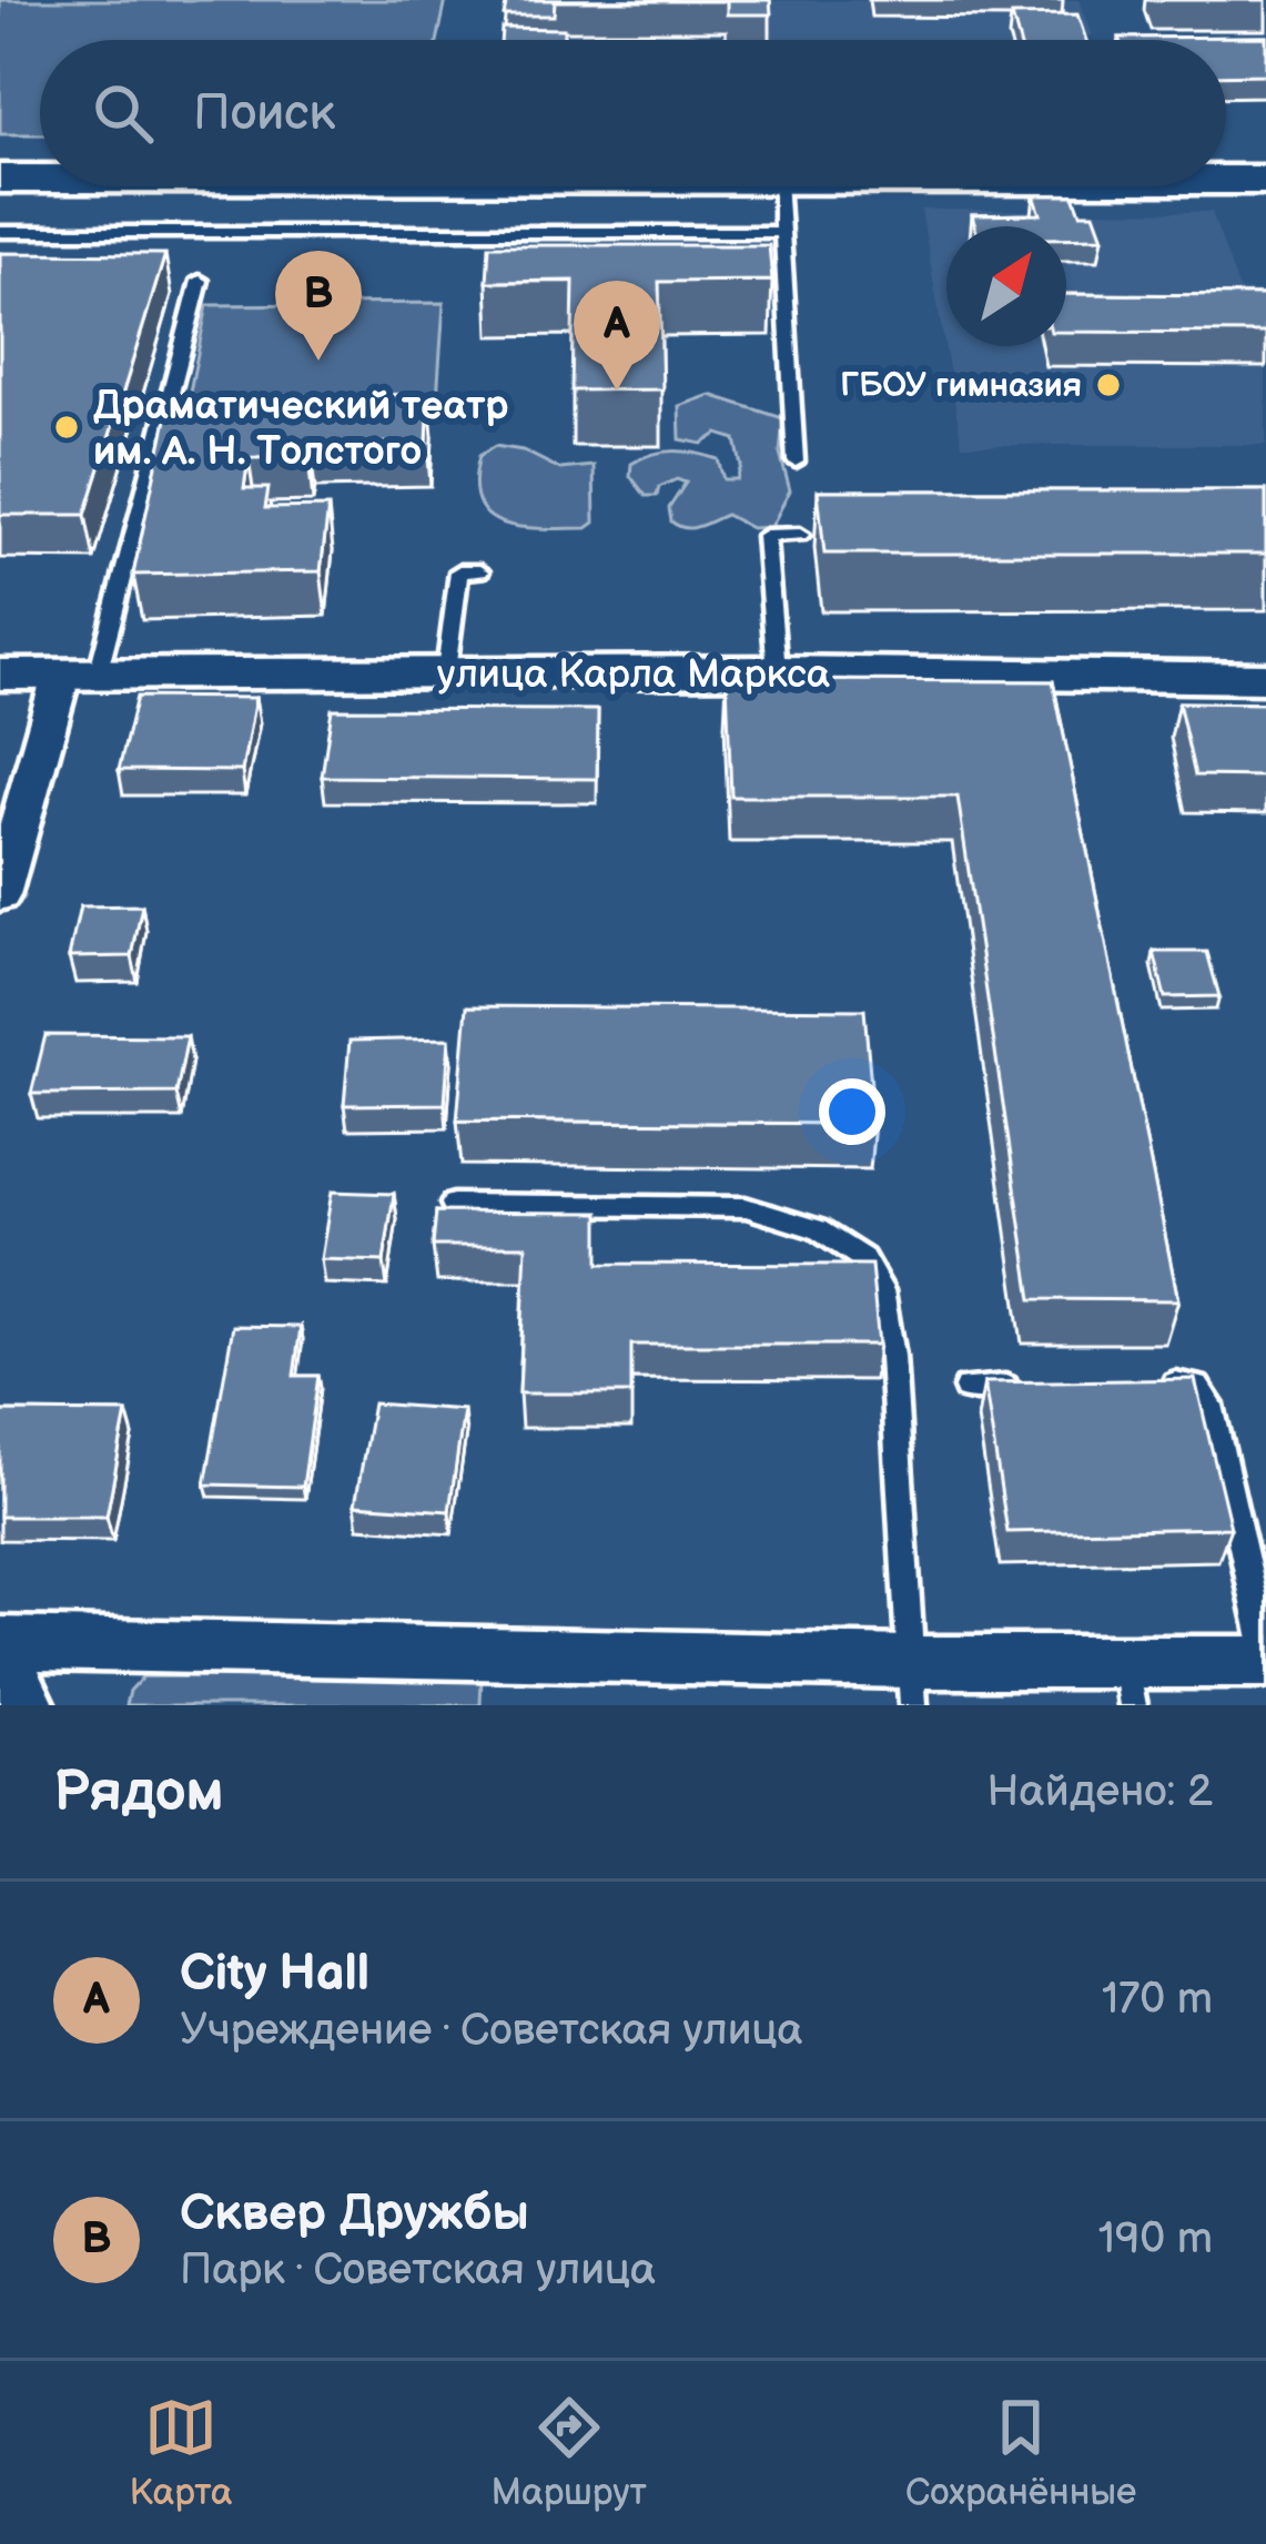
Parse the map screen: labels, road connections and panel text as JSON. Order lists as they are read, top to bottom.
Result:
{
  "streets": {
    "street": ["улица Карла Маркса"]
  },
  "places": ["ГБОУ гимназия", "Драматический театр им. А. Н. Толстого"],
  "north": "top right",
  "page": {
    "search": "Поиск",
    "pins": ["B", "A"],
    "heading": ["Рядом", "Найдено: 2"],
    "list": [
      {
        "mark": "A",
        "name": "City Hall",
        "note": "Учреждение · Советская улица",
        "value": "170 m"
      },
      {
        "mark": "B",
        "name": "Сквер Дружбы",
        "note": "Парк · Советская улица",
        "value": "190 m"
      }
    ],
    "nav": ["Карта", "Маршрут", "Сохранённые"]
  }
}
